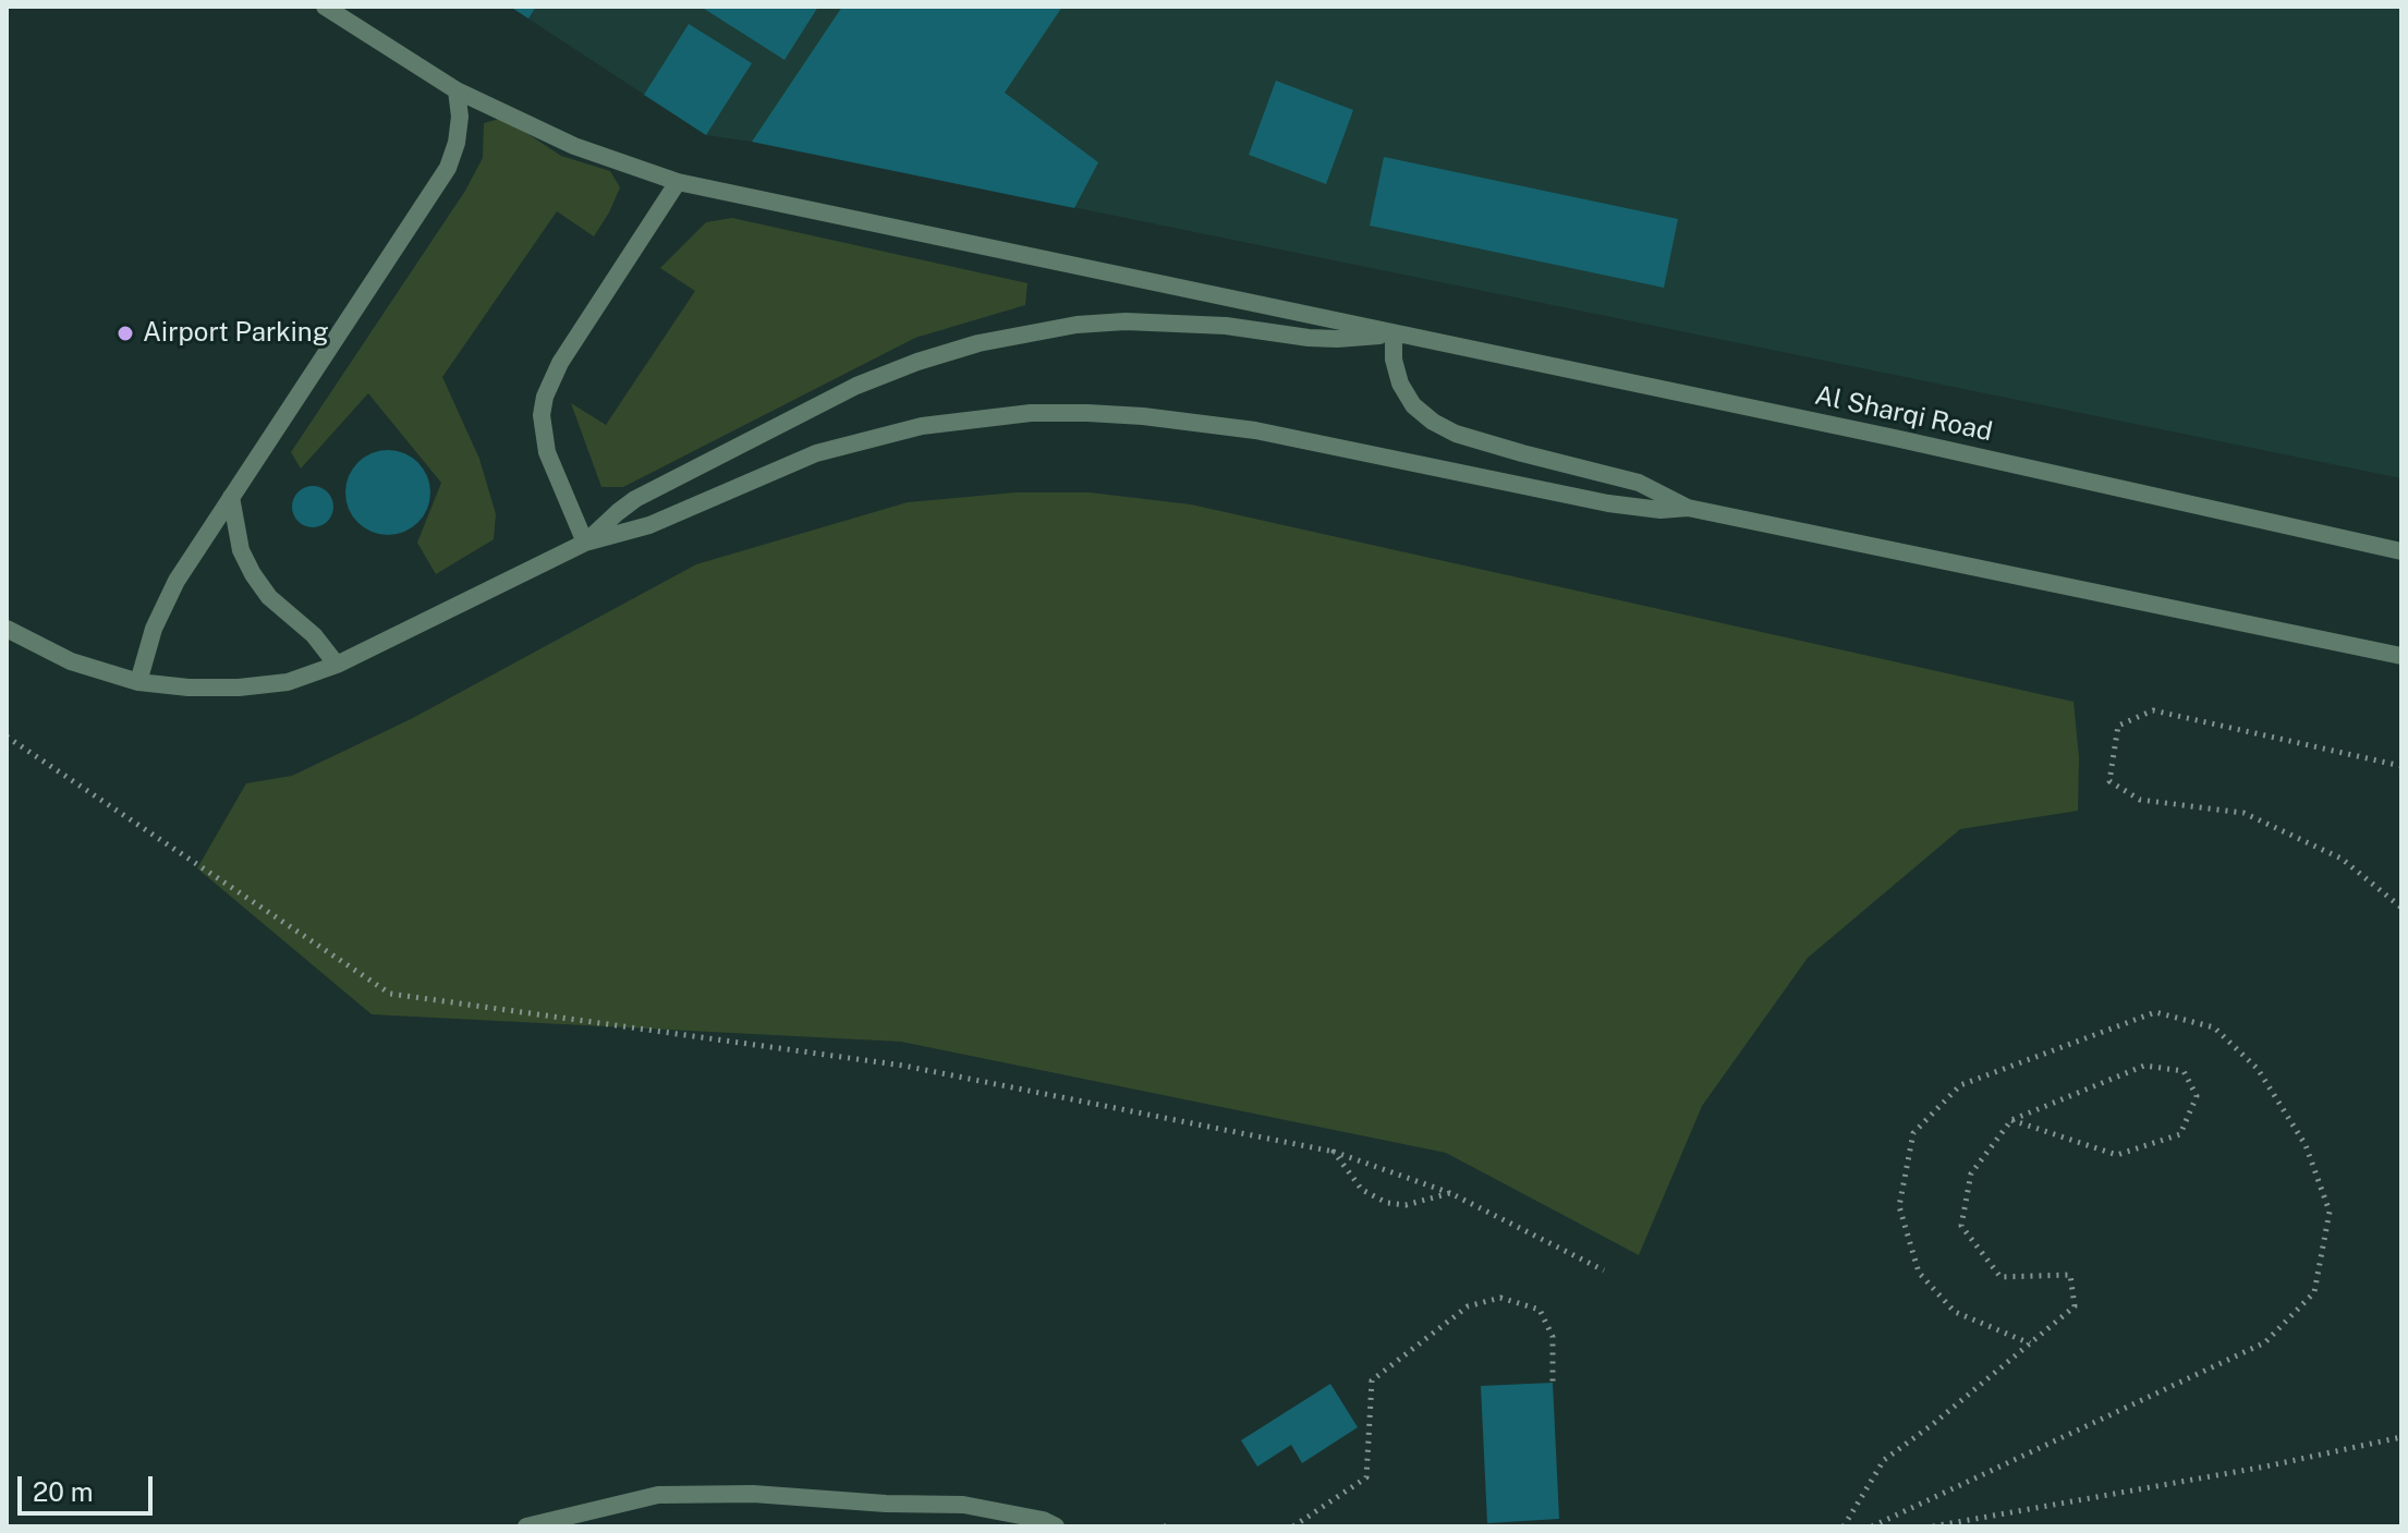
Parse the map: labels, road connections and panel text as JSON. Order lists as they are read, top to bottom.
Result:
{
  "streets": {
    "street": ["Al Sharqi Road"]
  },
  "places": ["Airport Parking"],
  "scale_bar": "20 m"
}
